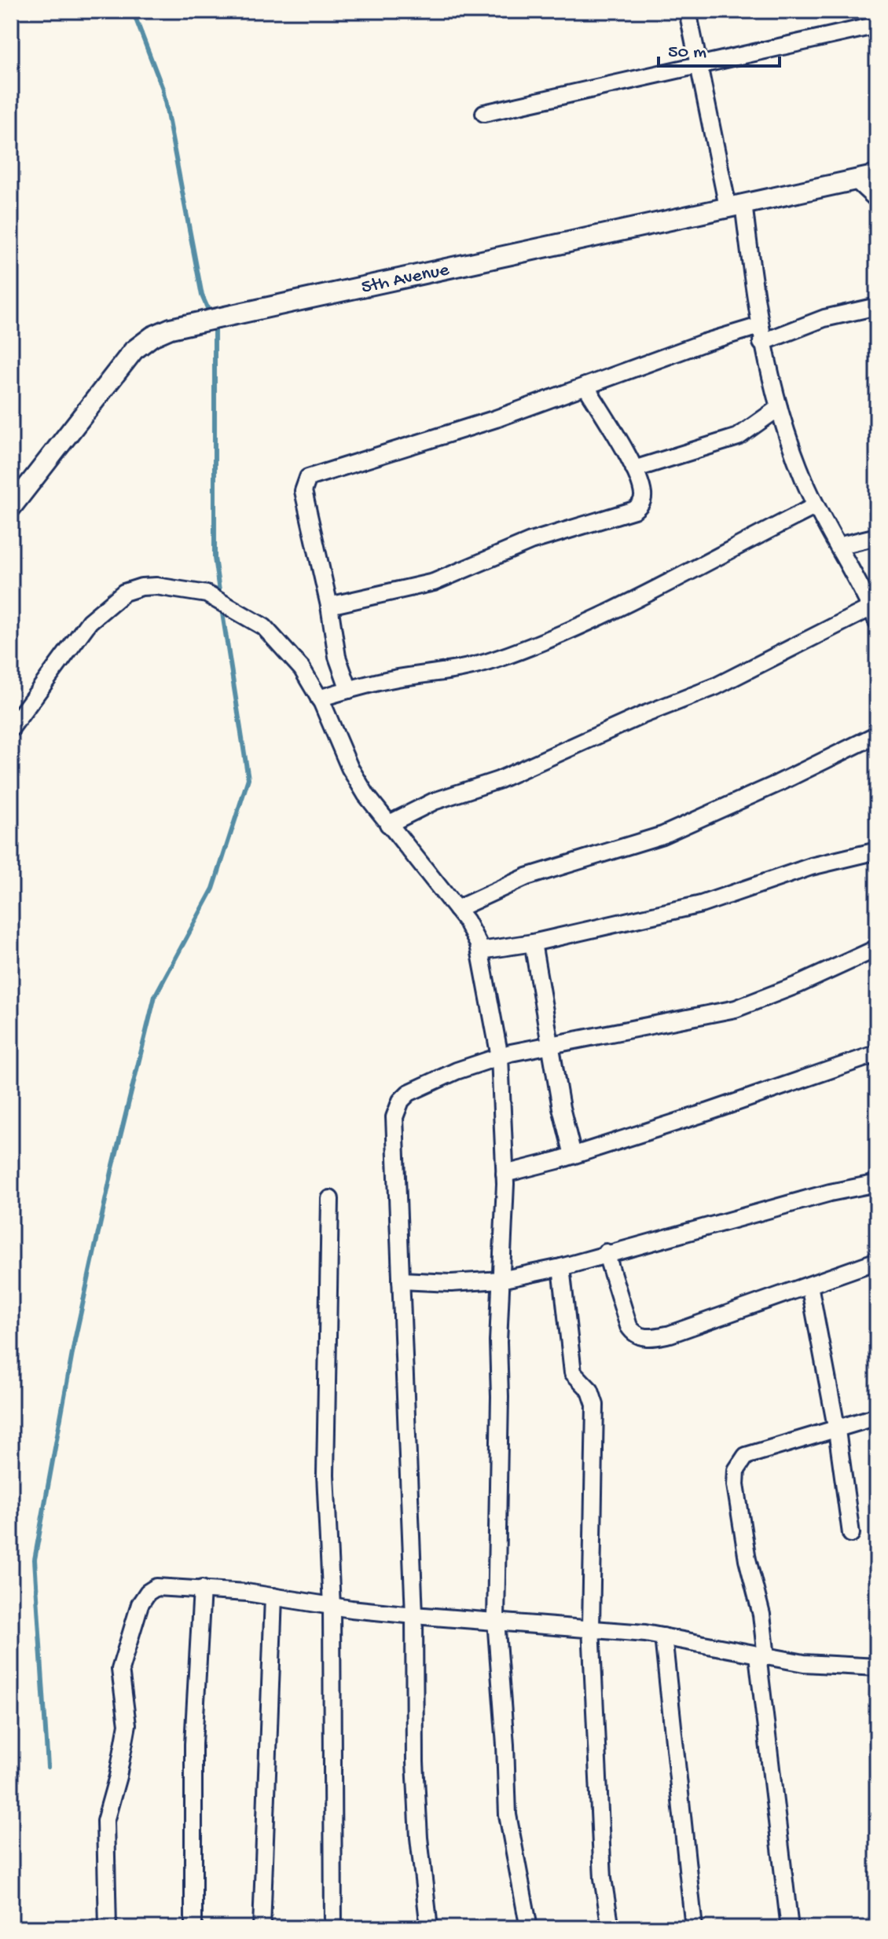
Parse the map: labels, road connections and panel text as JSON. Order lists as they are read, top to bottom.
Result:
{
  "streets": {
    "street": ["5th Avenue"]
  },
  "scale_bar": "50 m"
}
